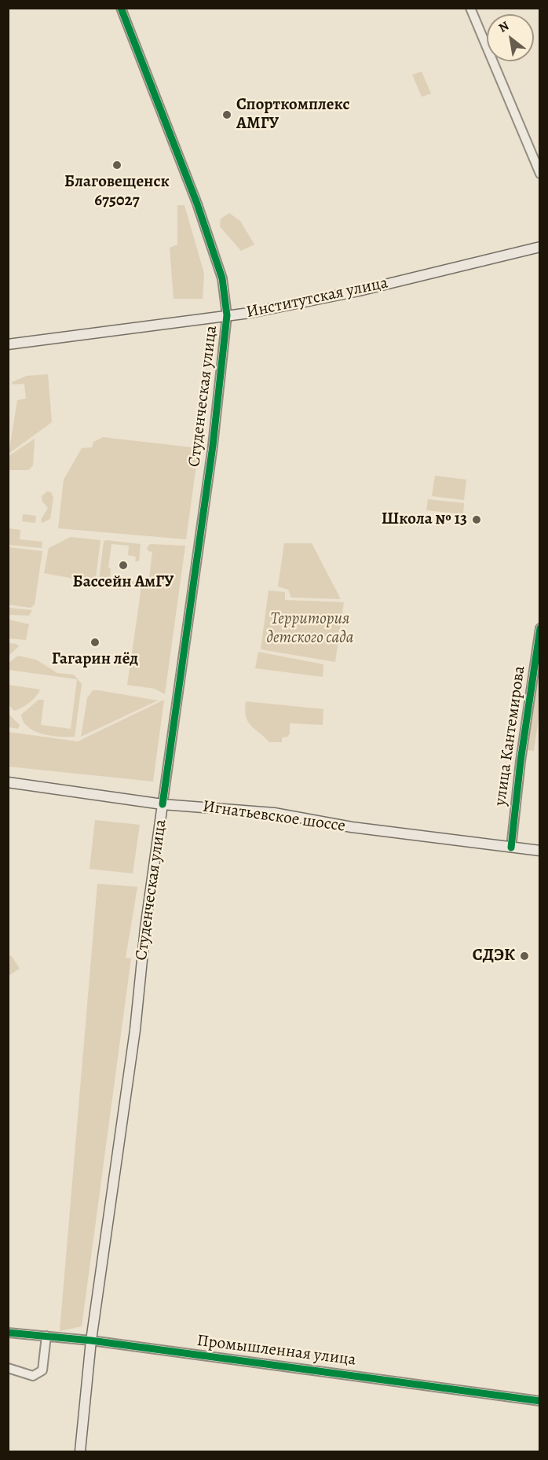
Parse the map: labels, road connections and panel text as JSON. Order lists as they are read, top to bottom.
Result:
{
  "streets": {
    "main road": ["Институтская улица", "Студенческая улица", "Игнатьевское шоссе"],
    "street": ["улица Кантемирова", "Промышленная улица"]
  },
  "crossings": [
    ["Институтская улица", "Студенческая улица"],
    ["Студенческая улица", "Игнатьевское шоссе"],
    ["Студенческая улица", "Промышленная улица"],
    ["улица Кантемирова", "Игнатьевское шоссе"]
  ],
  "parks": ["Территория детского сада"],
  "places": [
    "Спорткомплекс АМГУ",
    "Благовещенск 675027",
    "Школа № 13",
    "Бассейн АмГУ",
    "Гагарин лёд",
    "СДЭК"
  ],
  "north": "top left"
}
